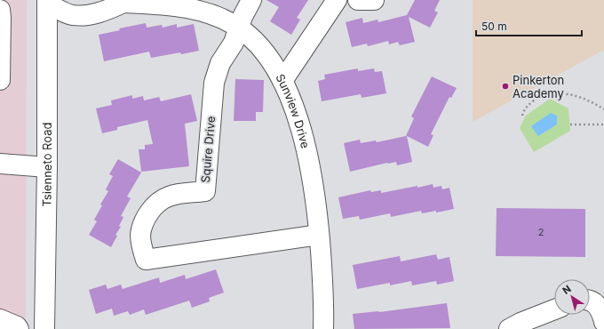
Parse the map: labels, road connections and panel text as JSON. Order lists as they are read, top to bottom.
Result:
{
  "streets": {
    "street": ["Sunview Drive", "Squire Drive", "Tsienneto Road"]
  },
  "crossings": [
    ["Sunview Drive", "Squire Drive"],
    ["Sunview Drive", "Tsienneto Road"]
  ],
  "places": ["Pinkerton Academy"],
  "house_numbers": ["2"],
  "scale_bar": "50 m",
  "north": "top left"
}
